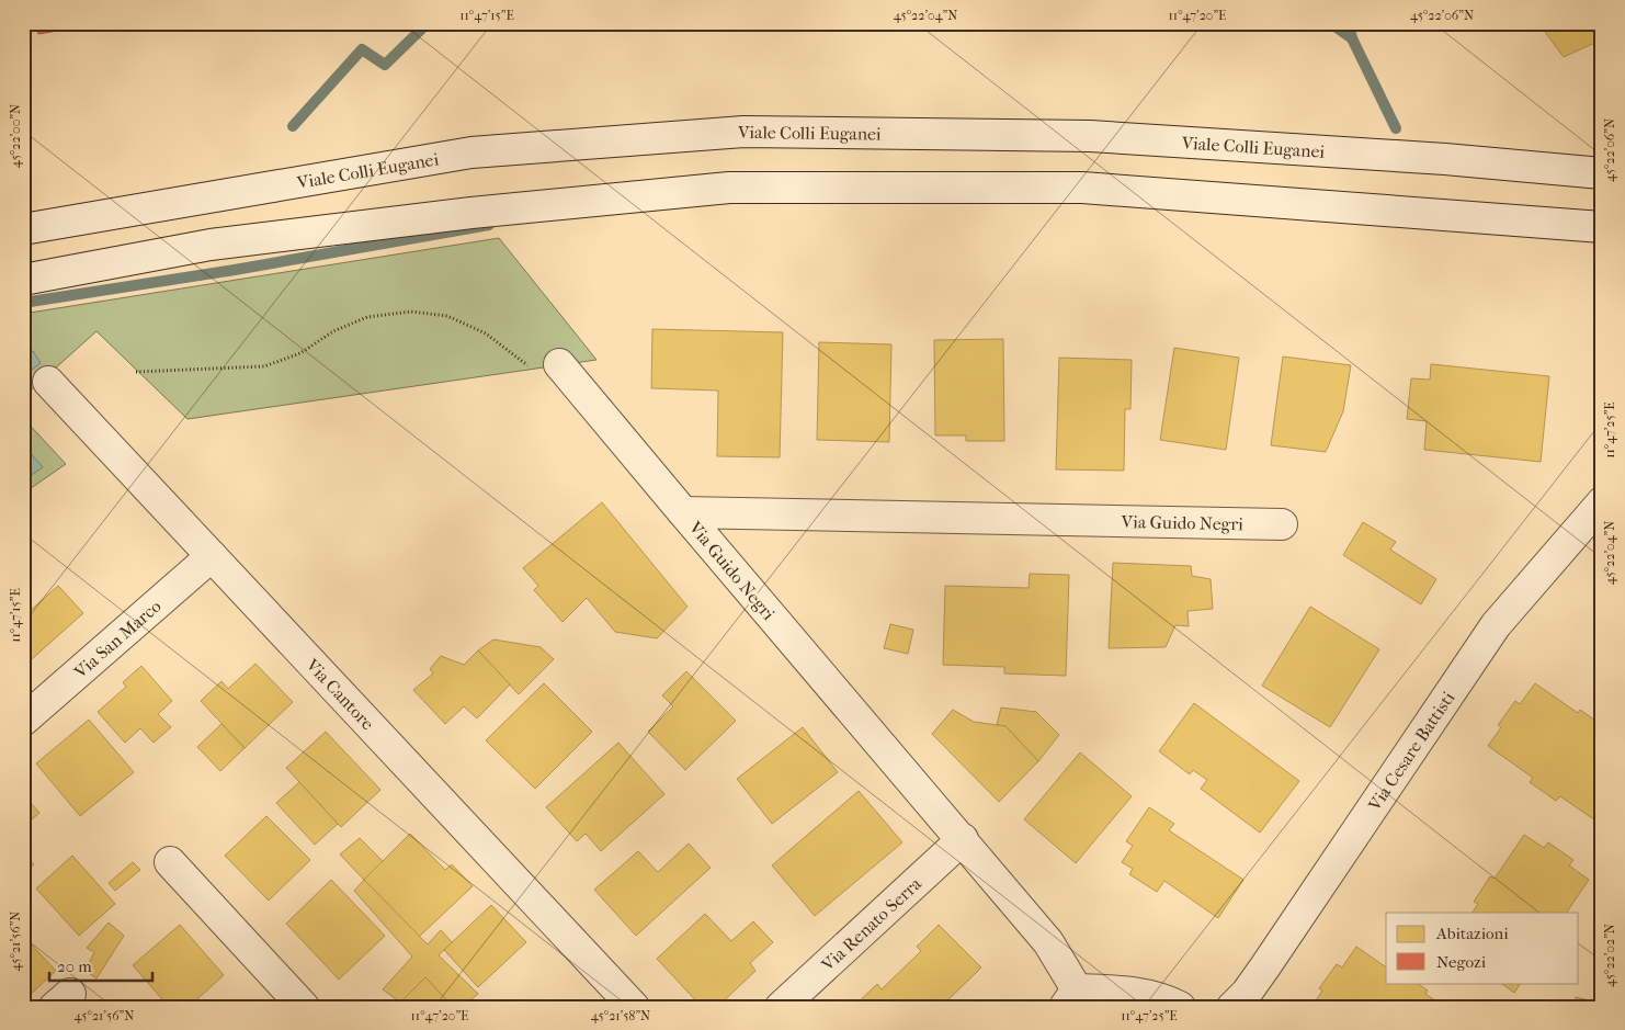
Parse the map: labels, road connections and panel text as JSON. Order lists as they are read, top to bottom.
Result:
{
  "streets": {
    "street": [
      "Viale Colli Euganei",
      "Via Guido Negri",
      "Via San Marco",
      "Via Cantore",
      "Via Cesare Battisti",
      "Via Renato Serra"
    ]
  },
  "crossings": [
    ["Via Guido Negri", "Via Renato Serra"],
    ["Via San Marco", "Via Cantore"]
  ],
  "legend": ["Abitazioni", "Negozi"],
  "scale_bar": "20 m",
  "coordinates": [
    "11°47'15\"E",
    "45°22'04\"N",
    "11°47'20\"E",
    "45°22'06\"N",
    "45°22'00\"N",
    "11°47'25\"E",
    "45°21'56\"N",
    "45°22'02\"N",
    "45°21'58\"N"
  ]
}
